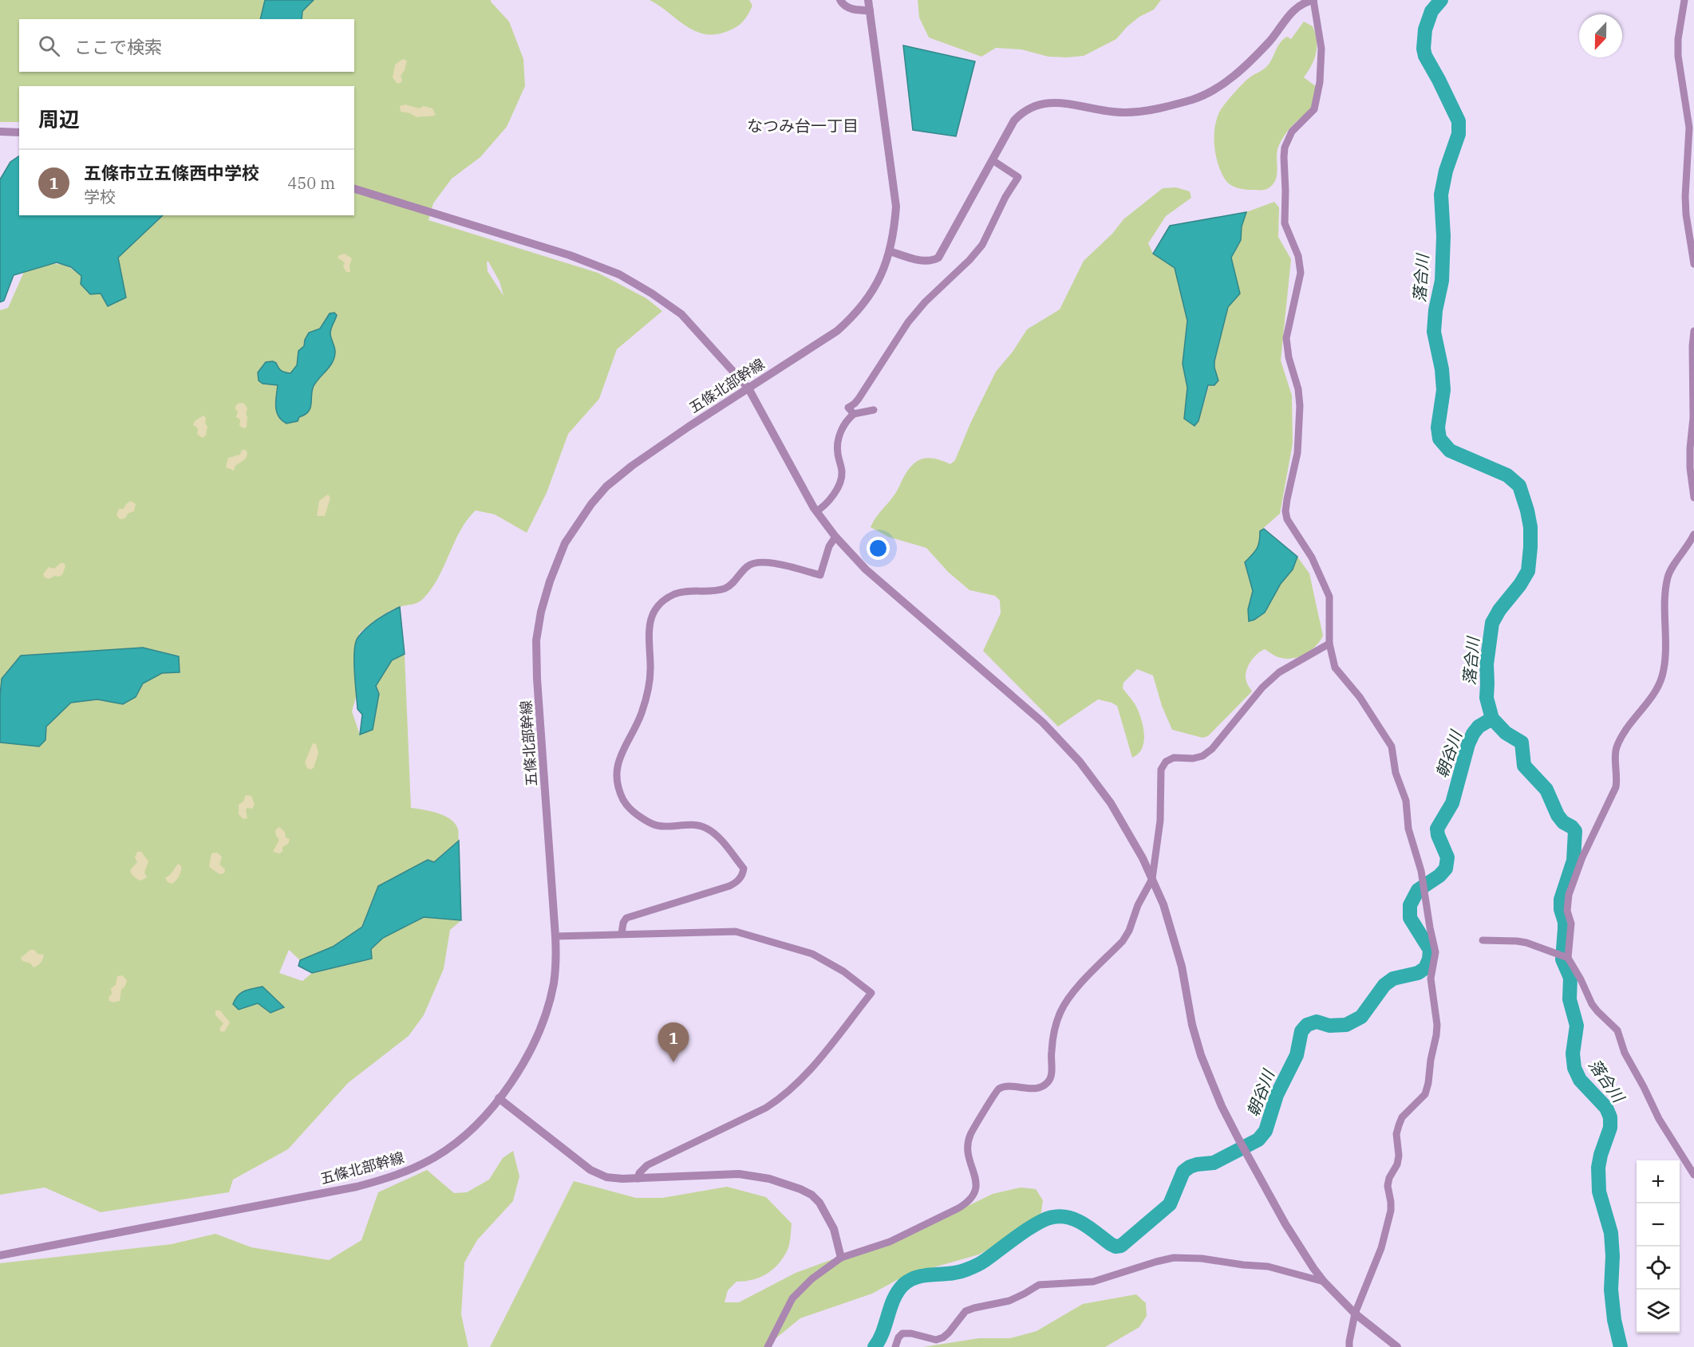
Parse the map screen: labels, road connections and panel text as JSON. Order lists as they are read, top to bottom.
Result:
{
  "streets": {
    "street": ["五條北部幹線"]
  },
  "districts": ["なつみ台一丁目"],
  "water": ["落合川", "朝谷川"],
  "north": "bottom",
  "page": {
    "search": "ここで検索",
    "heading": "周辺",
    "list": [
      {
        "mark": "1",
        "name": "五條市立五條西中学校",
        "note": "学校",
        "value": "450 m"
      }
    ],
    "pins": "1",
    "map_buttons": ["+", "−"]
  }
}
